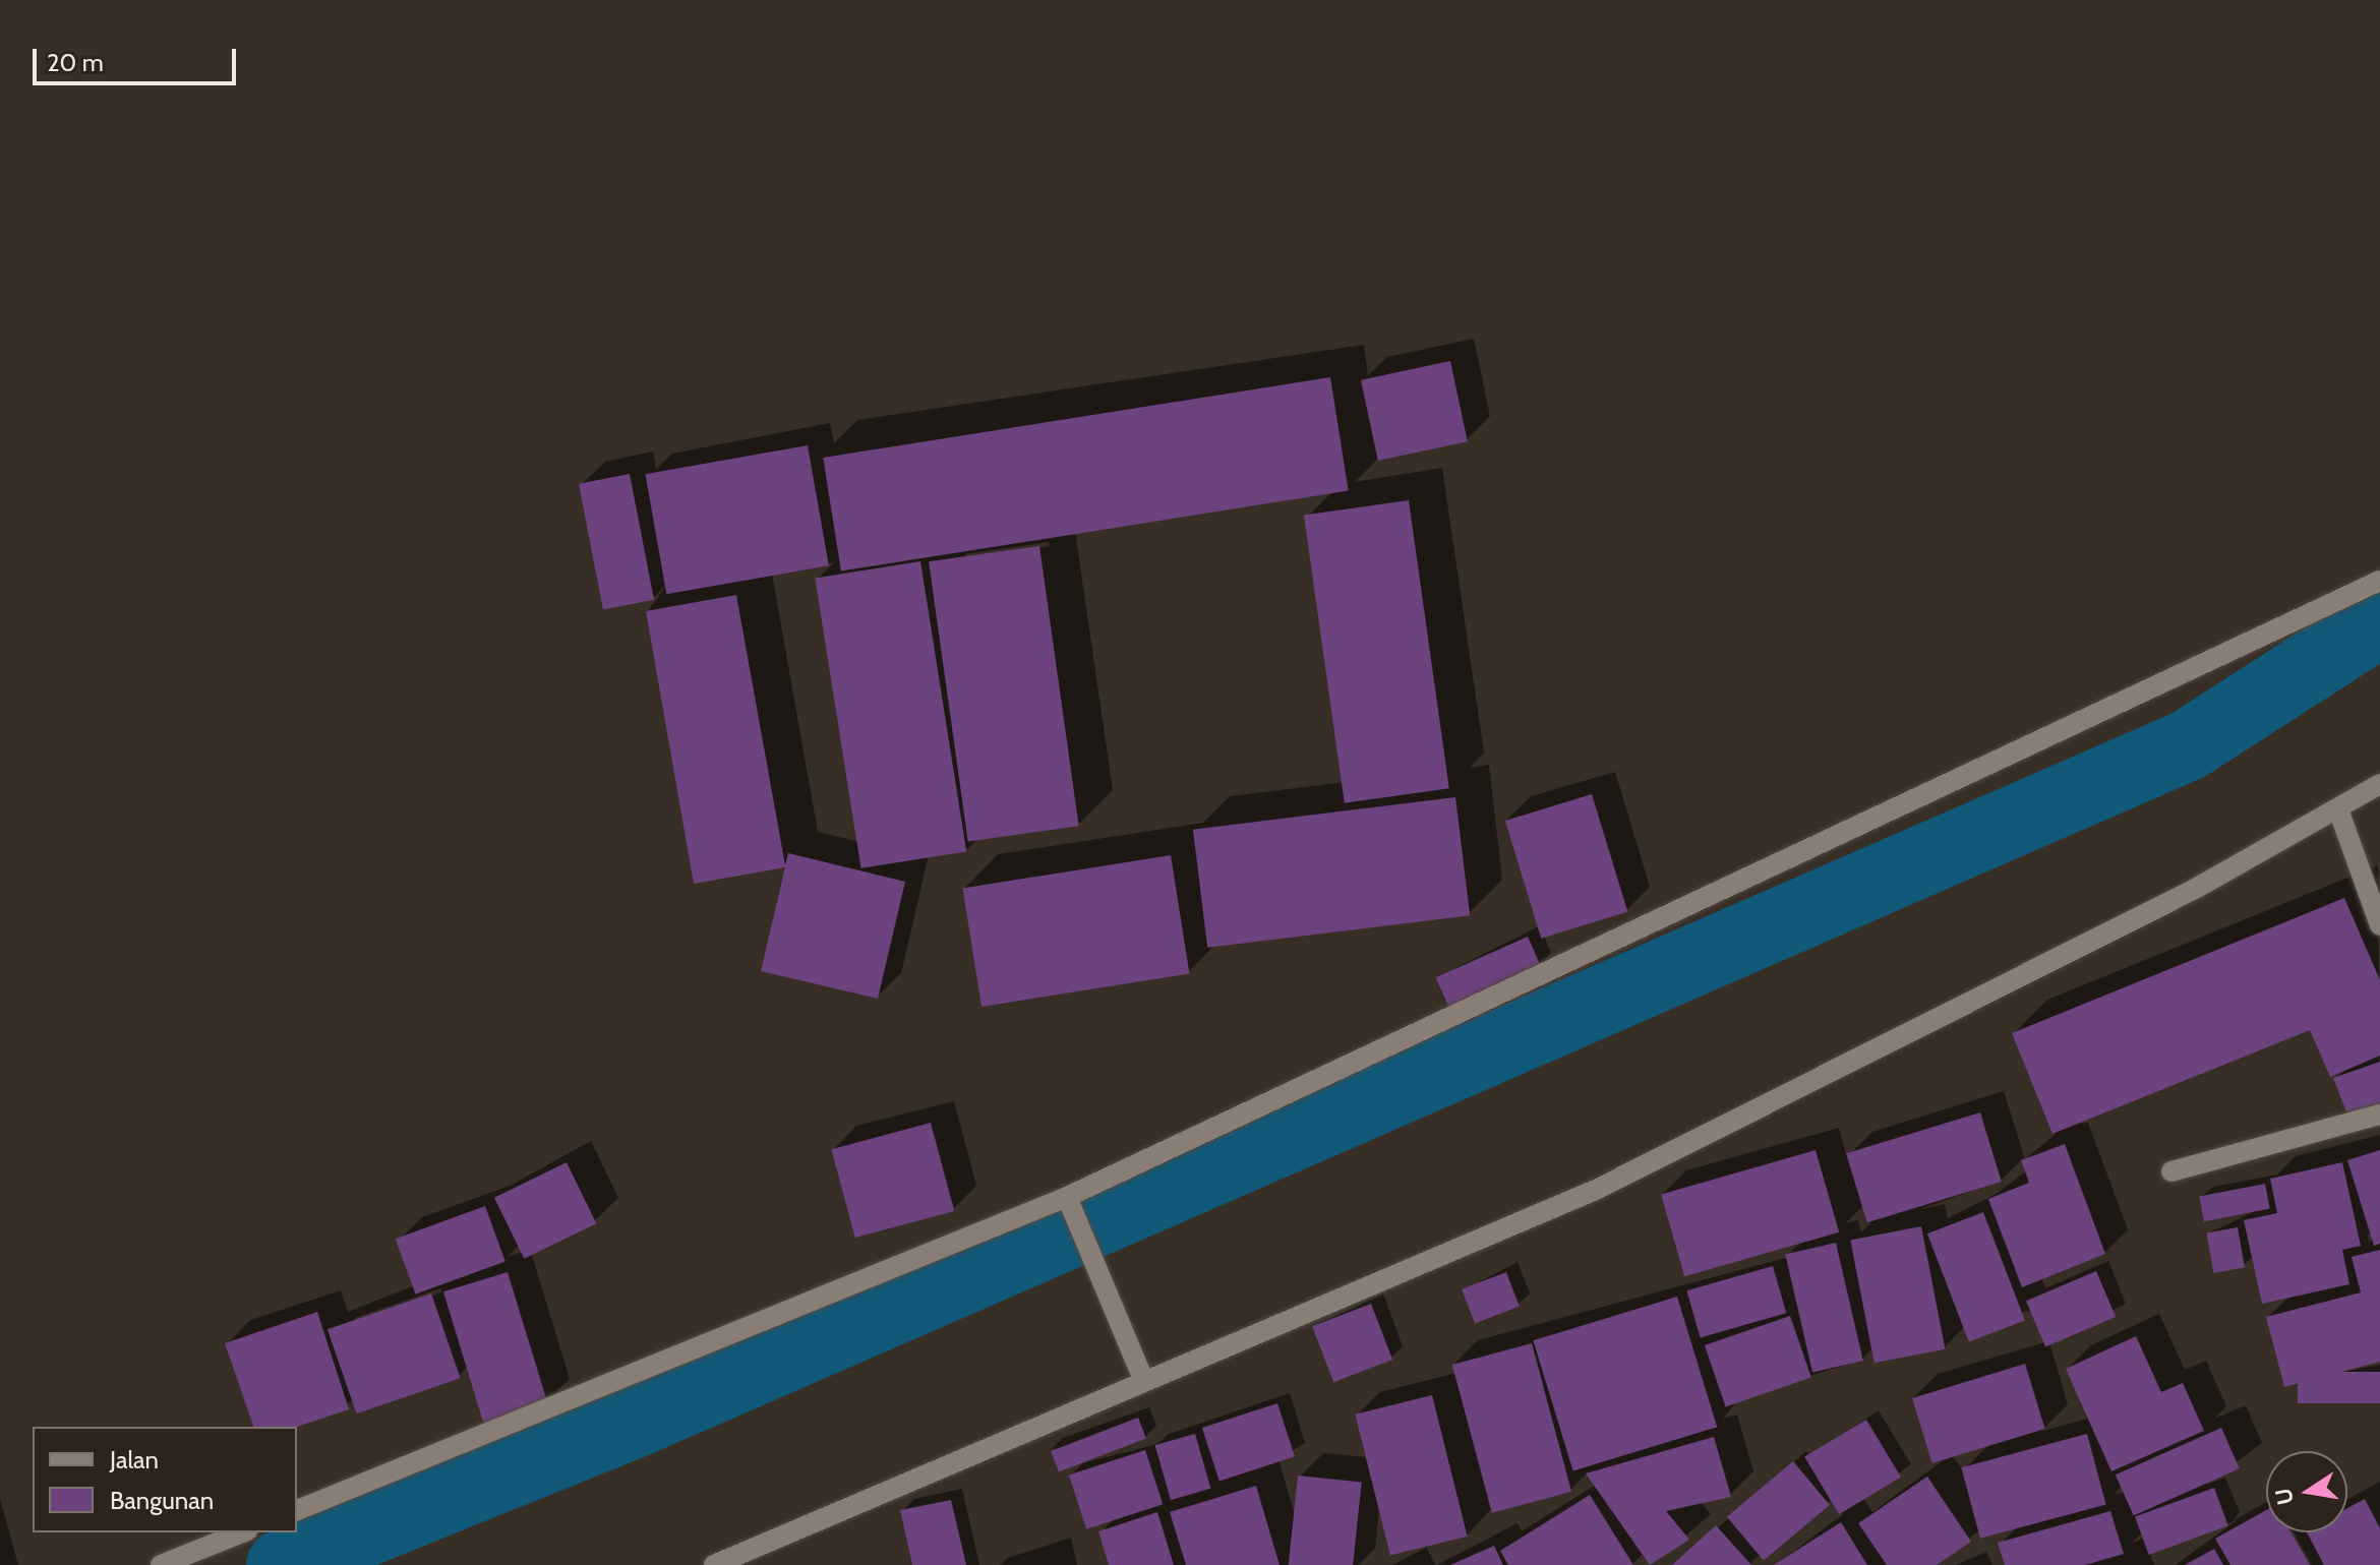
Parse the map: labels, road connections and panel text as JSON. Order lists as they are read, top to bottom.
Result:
{
  "legend": ["Jalan", "Bangunan"],
  "scale_bar": "20 m",
  "north": "left"
}
